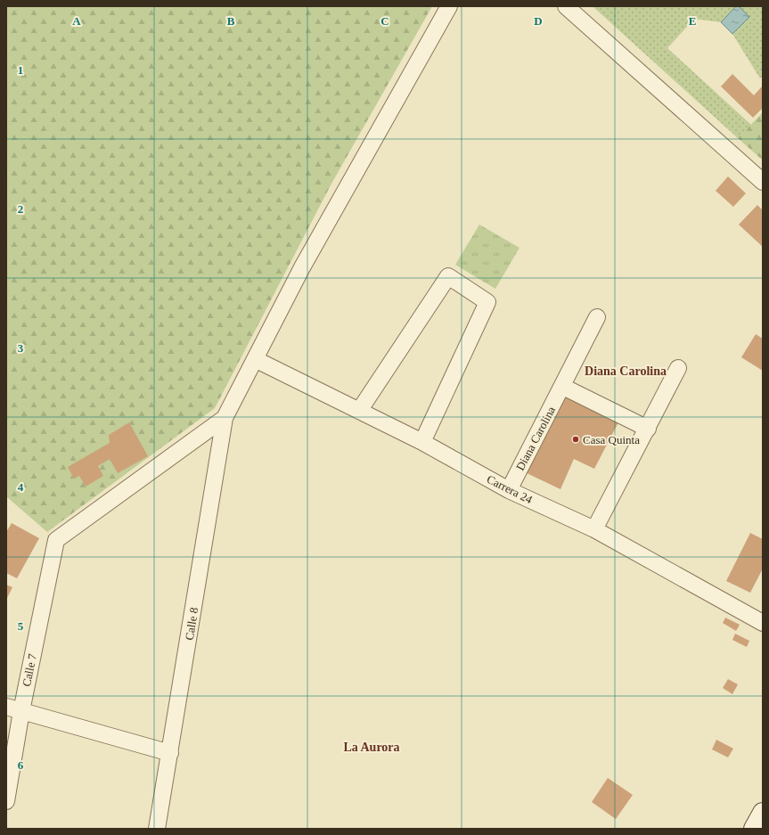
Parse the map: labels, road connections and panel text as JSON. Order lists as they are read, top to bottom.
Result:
{
  "streets": {
    "street": [
      "Diana Carolina",
      "Carrera 24",
      "Calle 8",
      "Calle 7"
    ]
  },
  "crossings": [
    ["Diana Carolina", "Carrera 24"],
    ["Calle 8", "Calle 7"]
  ],
  "districts": ["Diana Carolina", "La Aurora"],
  "places": ["Casa Quinta"],
  "grid": {
    "columns": [
      "A",
      "B",
      "C",
      "D",
      "E"
    ],
    "rows": [
      "1",
      "2",
      "3",
      "4",
      "5",
      "6"
    ]
  }
}
